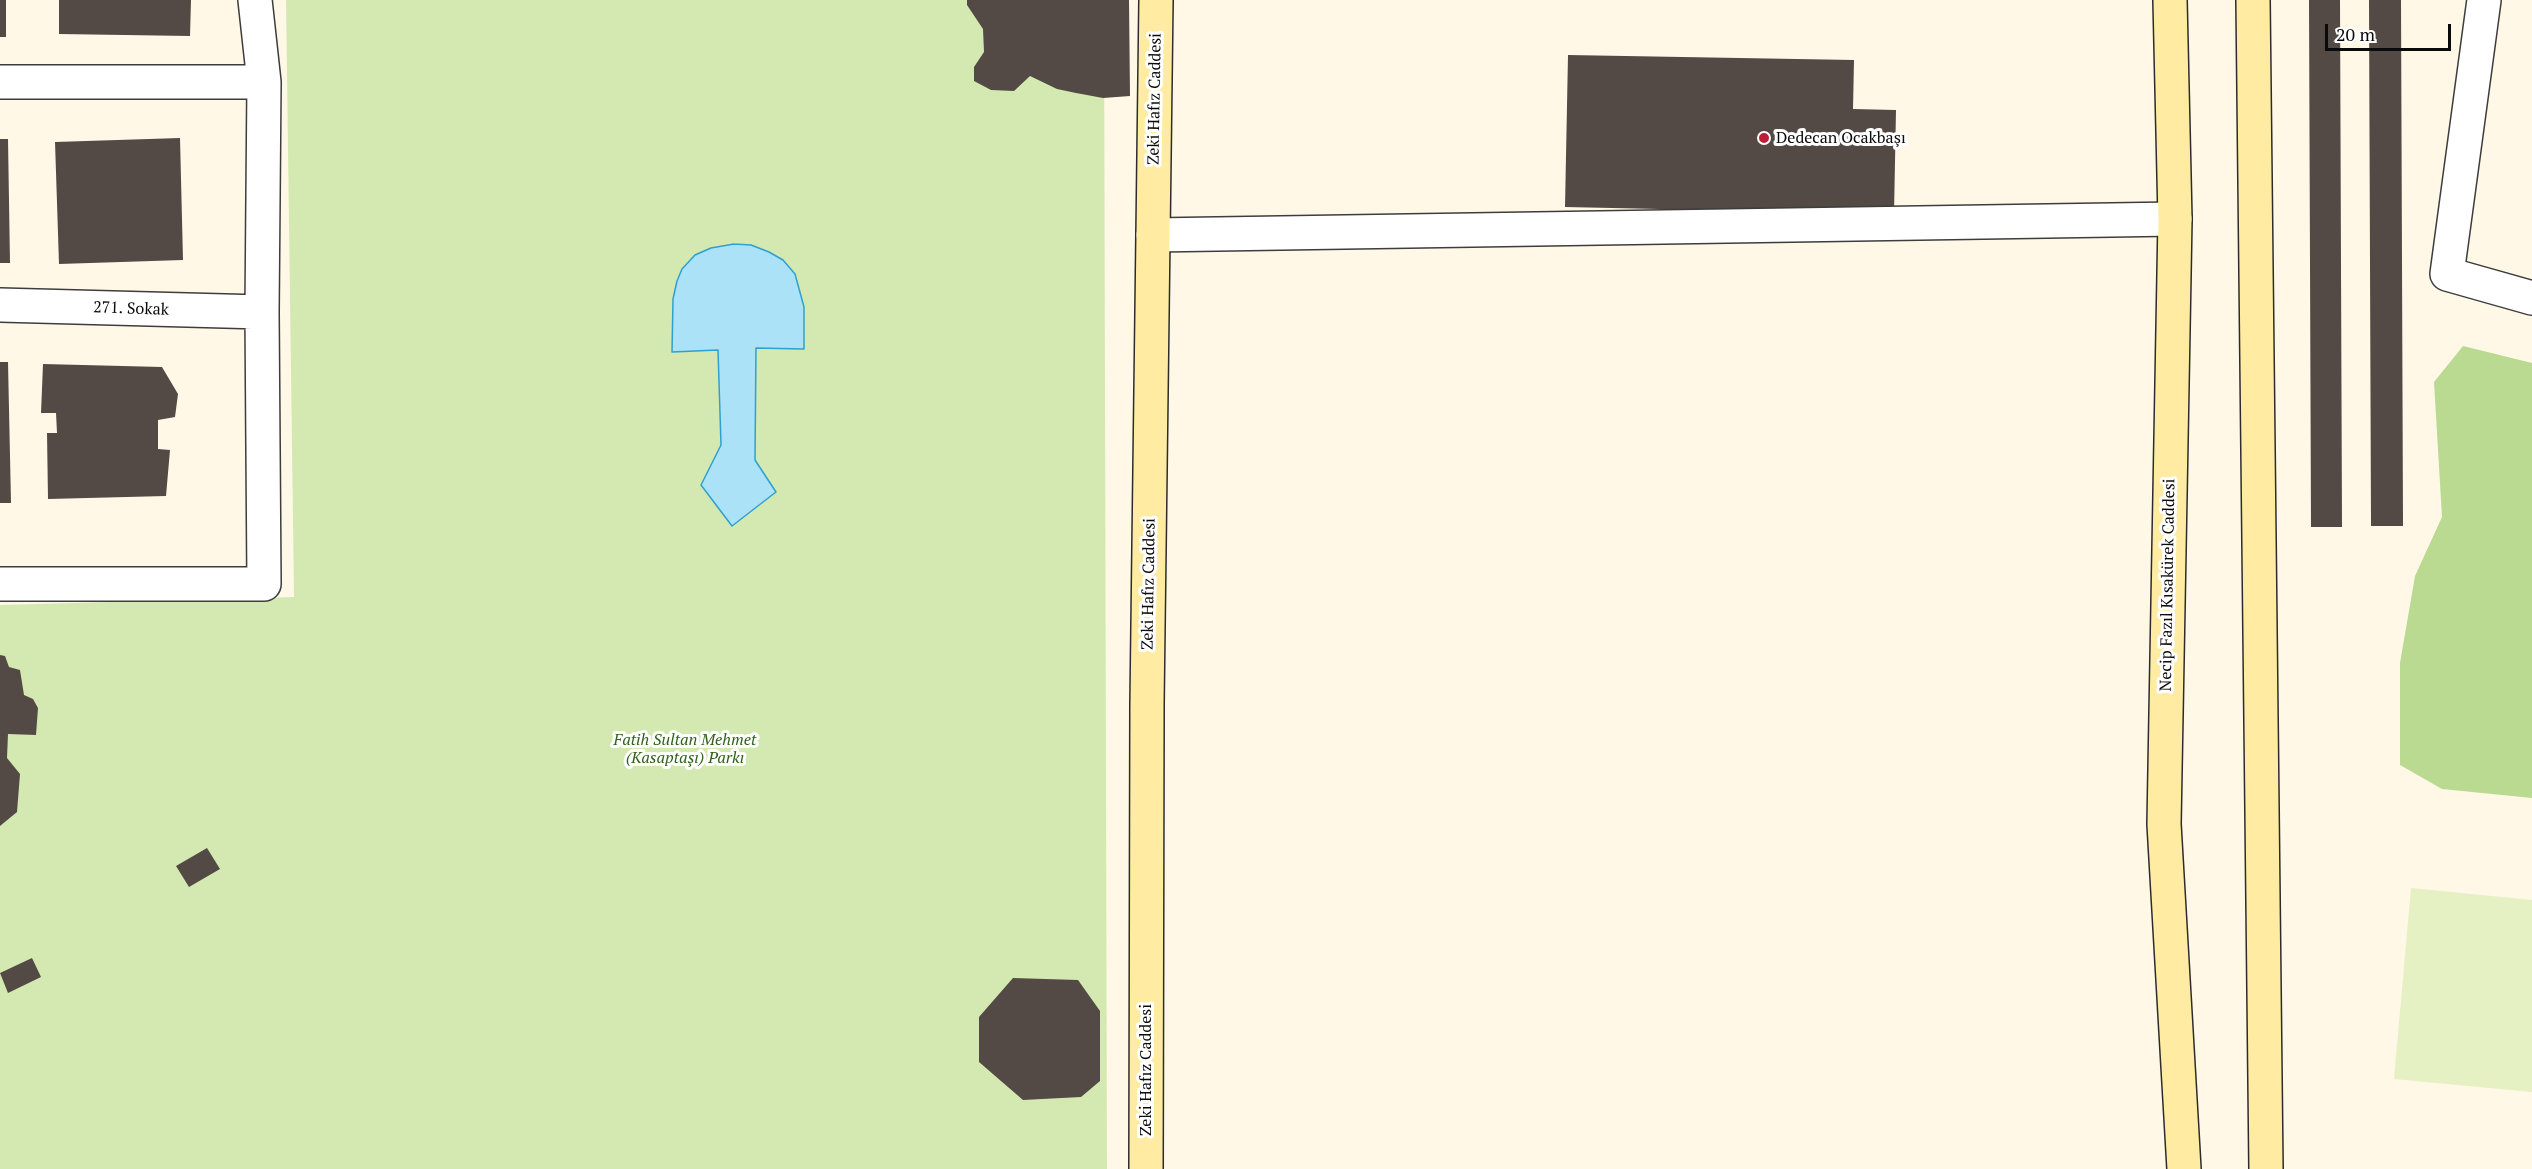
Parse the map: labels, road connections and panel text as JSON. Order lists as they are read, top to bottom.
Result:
{
  "streets": {
    "main road": ["Zeki Hafız Caddesi", "Necip Fazıl Kısakürek Caddesi"],
    "street": ["271. Sokak"]
  },
  "parks": ["Fatih Sultan Mehmet (Kasaptaşı) Parkı"],
  "places": ["Dedecan Ocakbaşı"],
  "scale_bar": "20 m"
}
